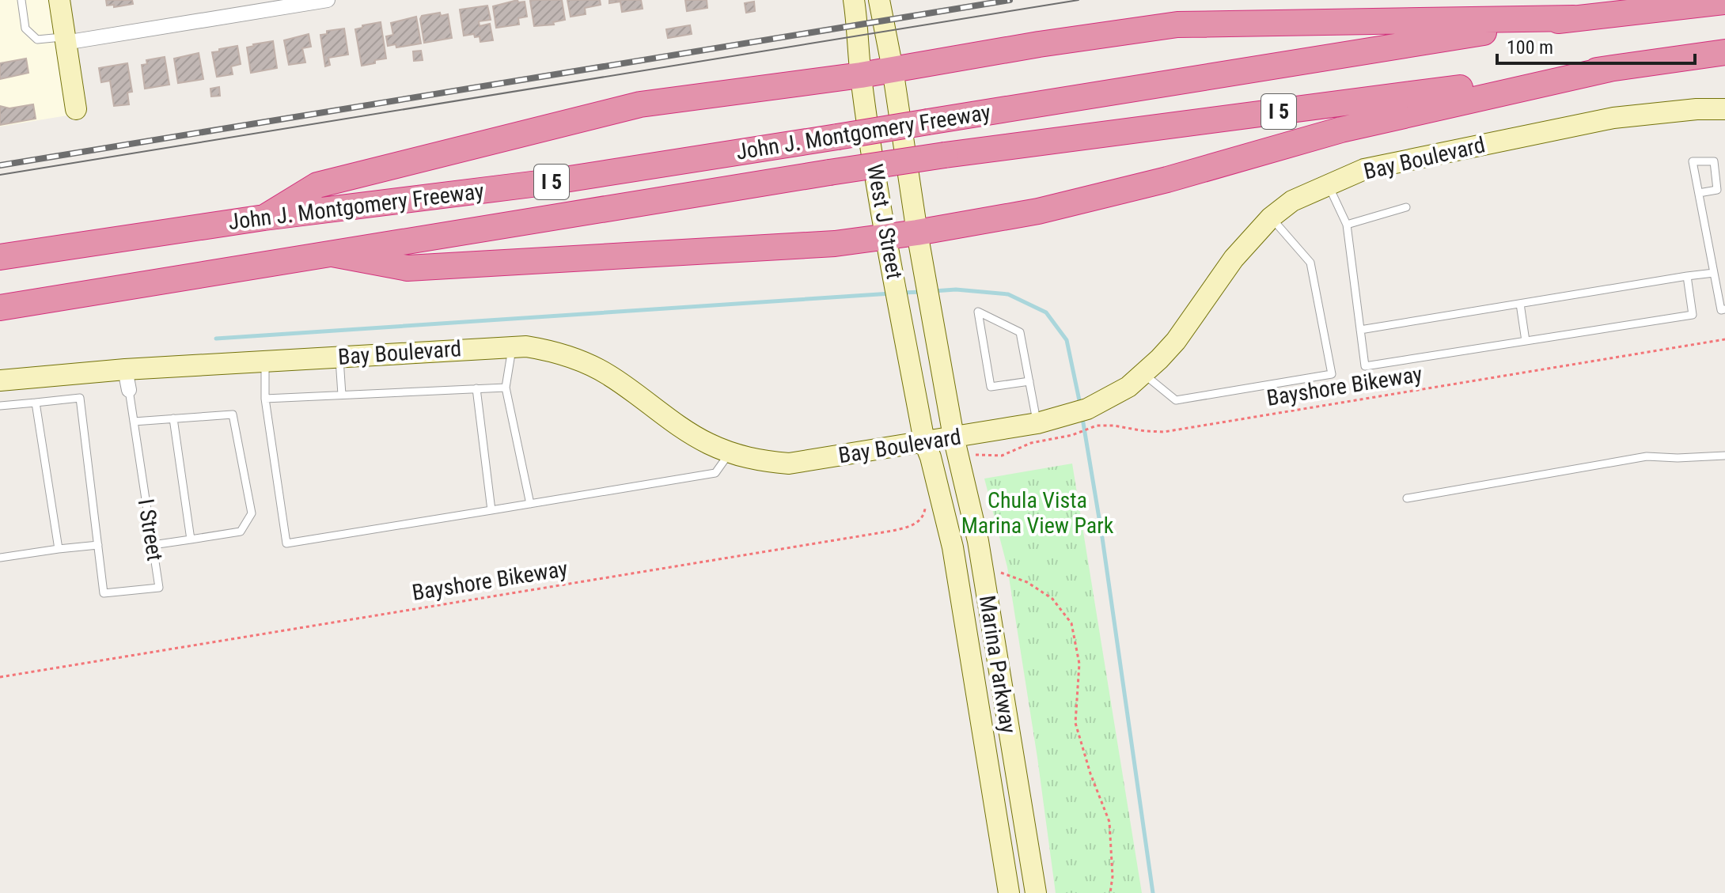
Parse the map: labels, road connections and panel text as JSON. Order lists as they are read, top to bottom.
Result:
{
  "streets": {
    "highway": ["I 5", "John J. Montgomery Freeway"],
    "main road": ["Bay Boulevard", "West J Street", "Marina Parkway"],
    "lane": ["I Street"],
    "path": ["Bayshore Bikeway"]
  },
  "crossings": [
    ["Bay Boulevard", "West J Street"],
    ["Bay Boulevard", "Bayshore Bikeway"],
    ["Bay Boulevard", "I Street"],
    ["Bay Boulevard", "Marina Parkway"],
    ["West J Street", "Marina Parkway"]
  ],
  "parks": ["Chula Vista Marina View Park"],
  "scale_bar": "100 m"
}
